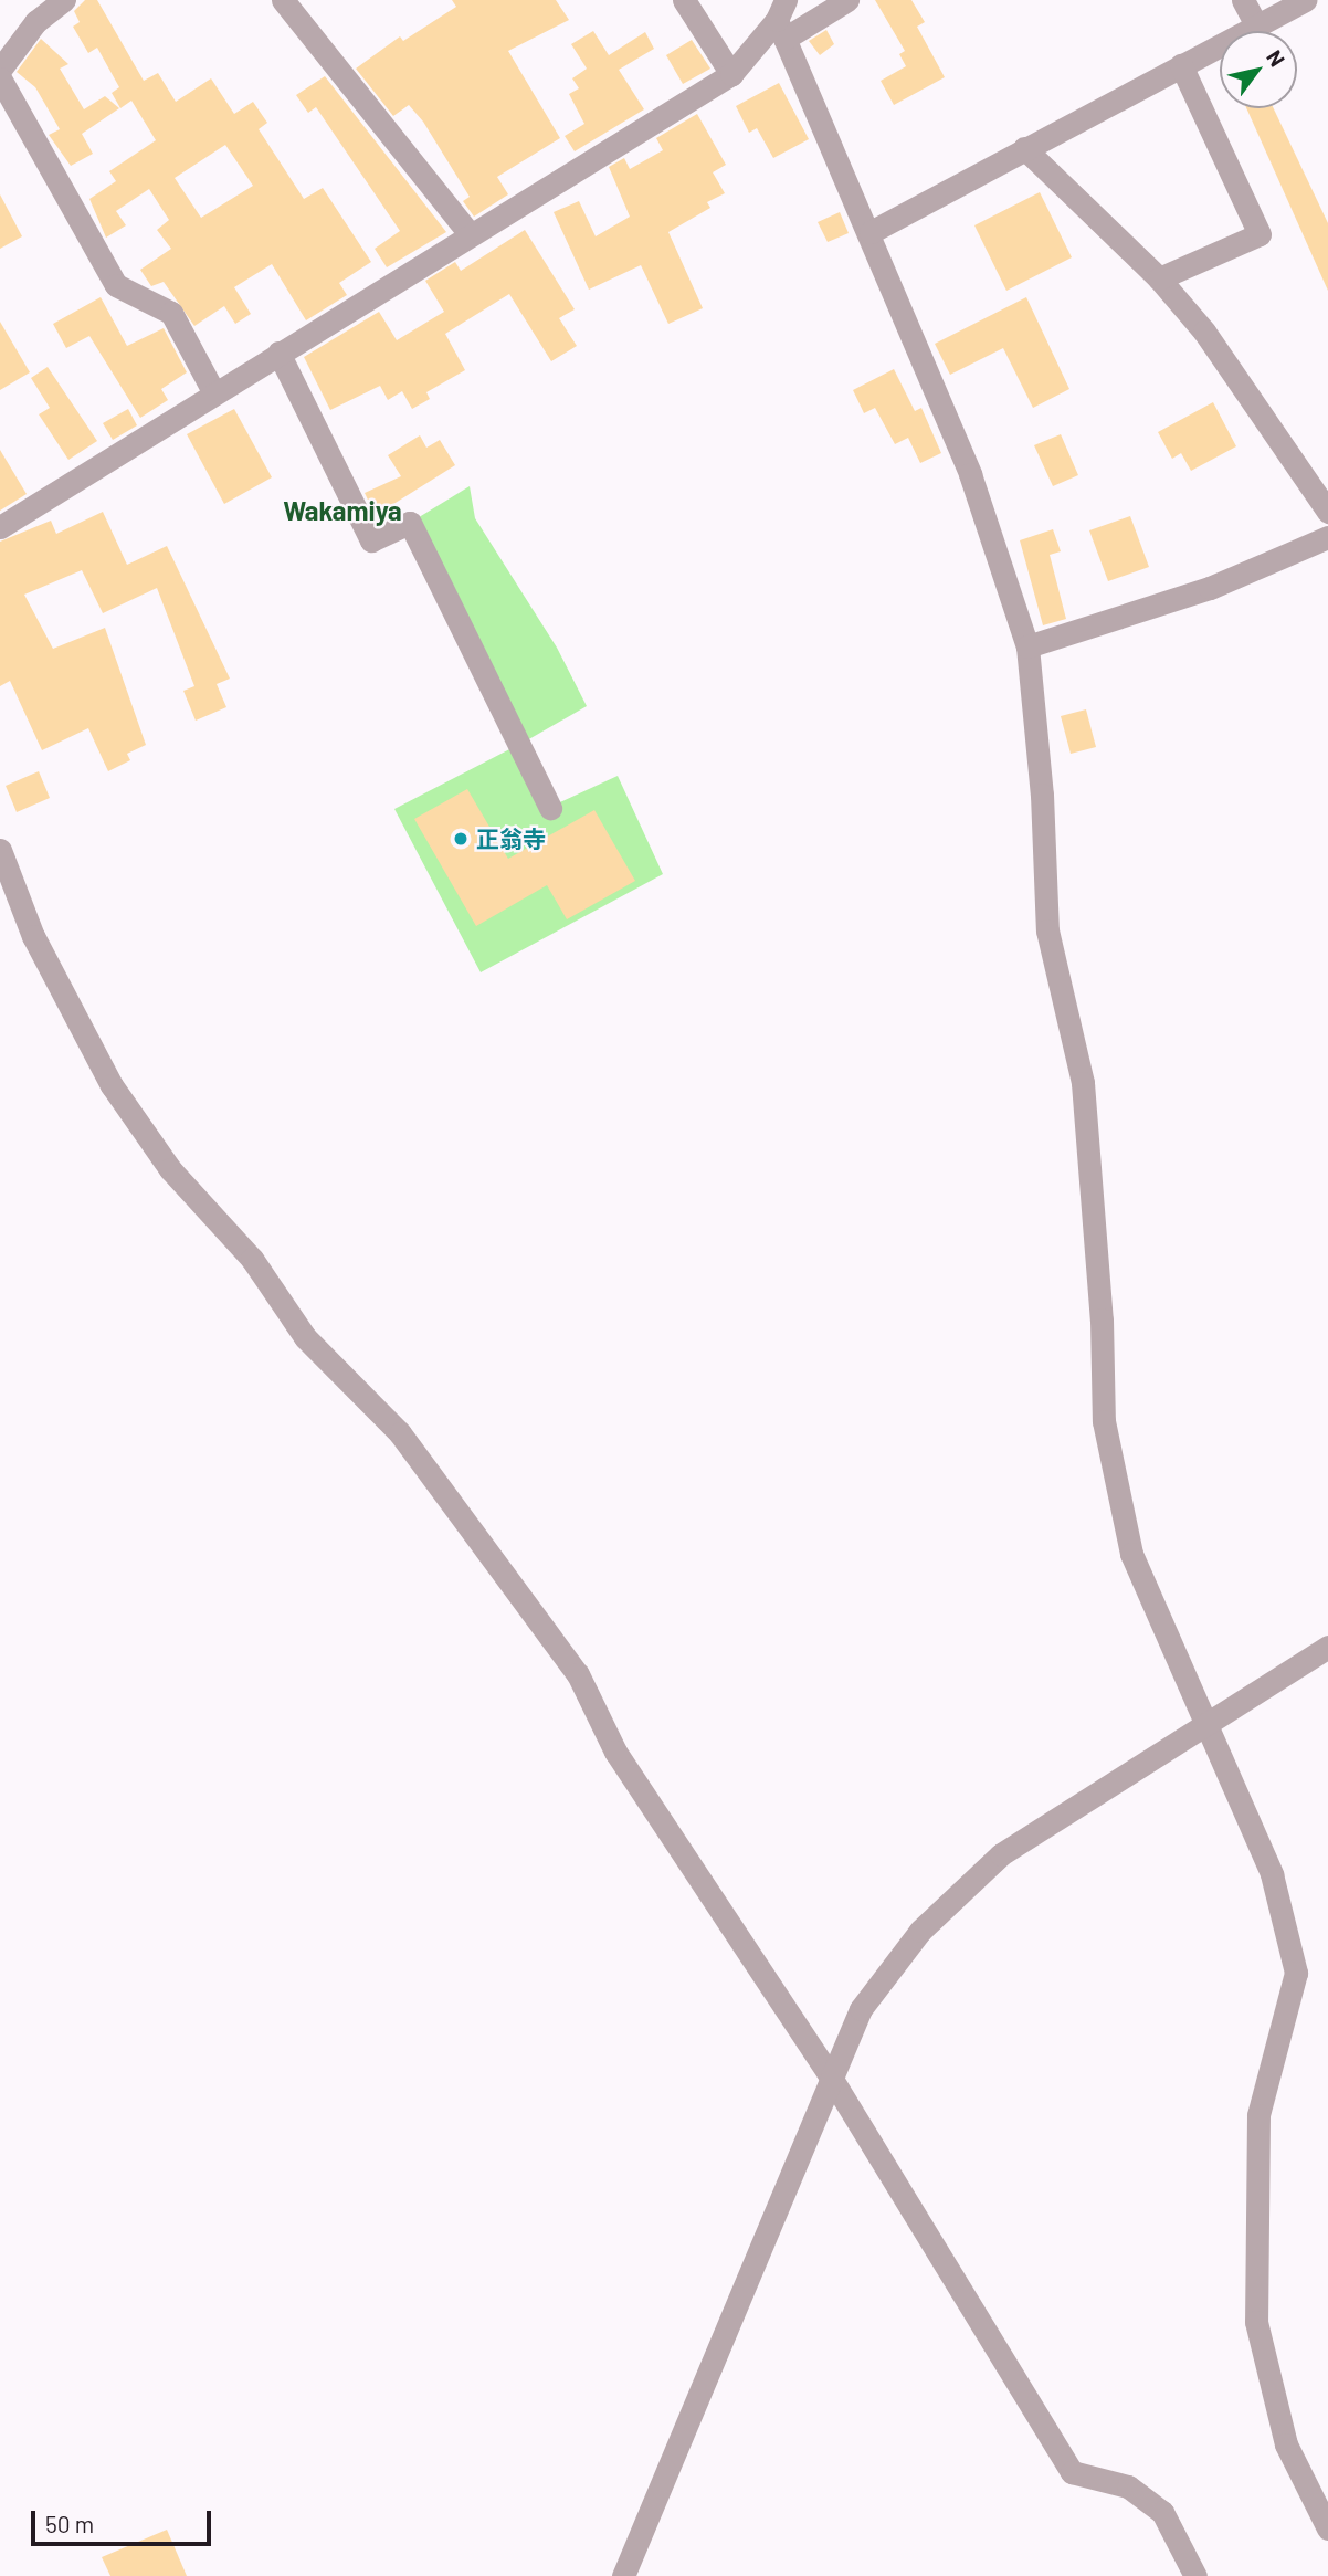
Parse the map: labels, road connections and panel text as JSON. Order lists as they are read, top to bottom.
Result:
{
  "districts": ["Wakamiya"],
  "places": ["正翁寺"],
  "scale_bar": "50 m",
  "north": "top right"
}
